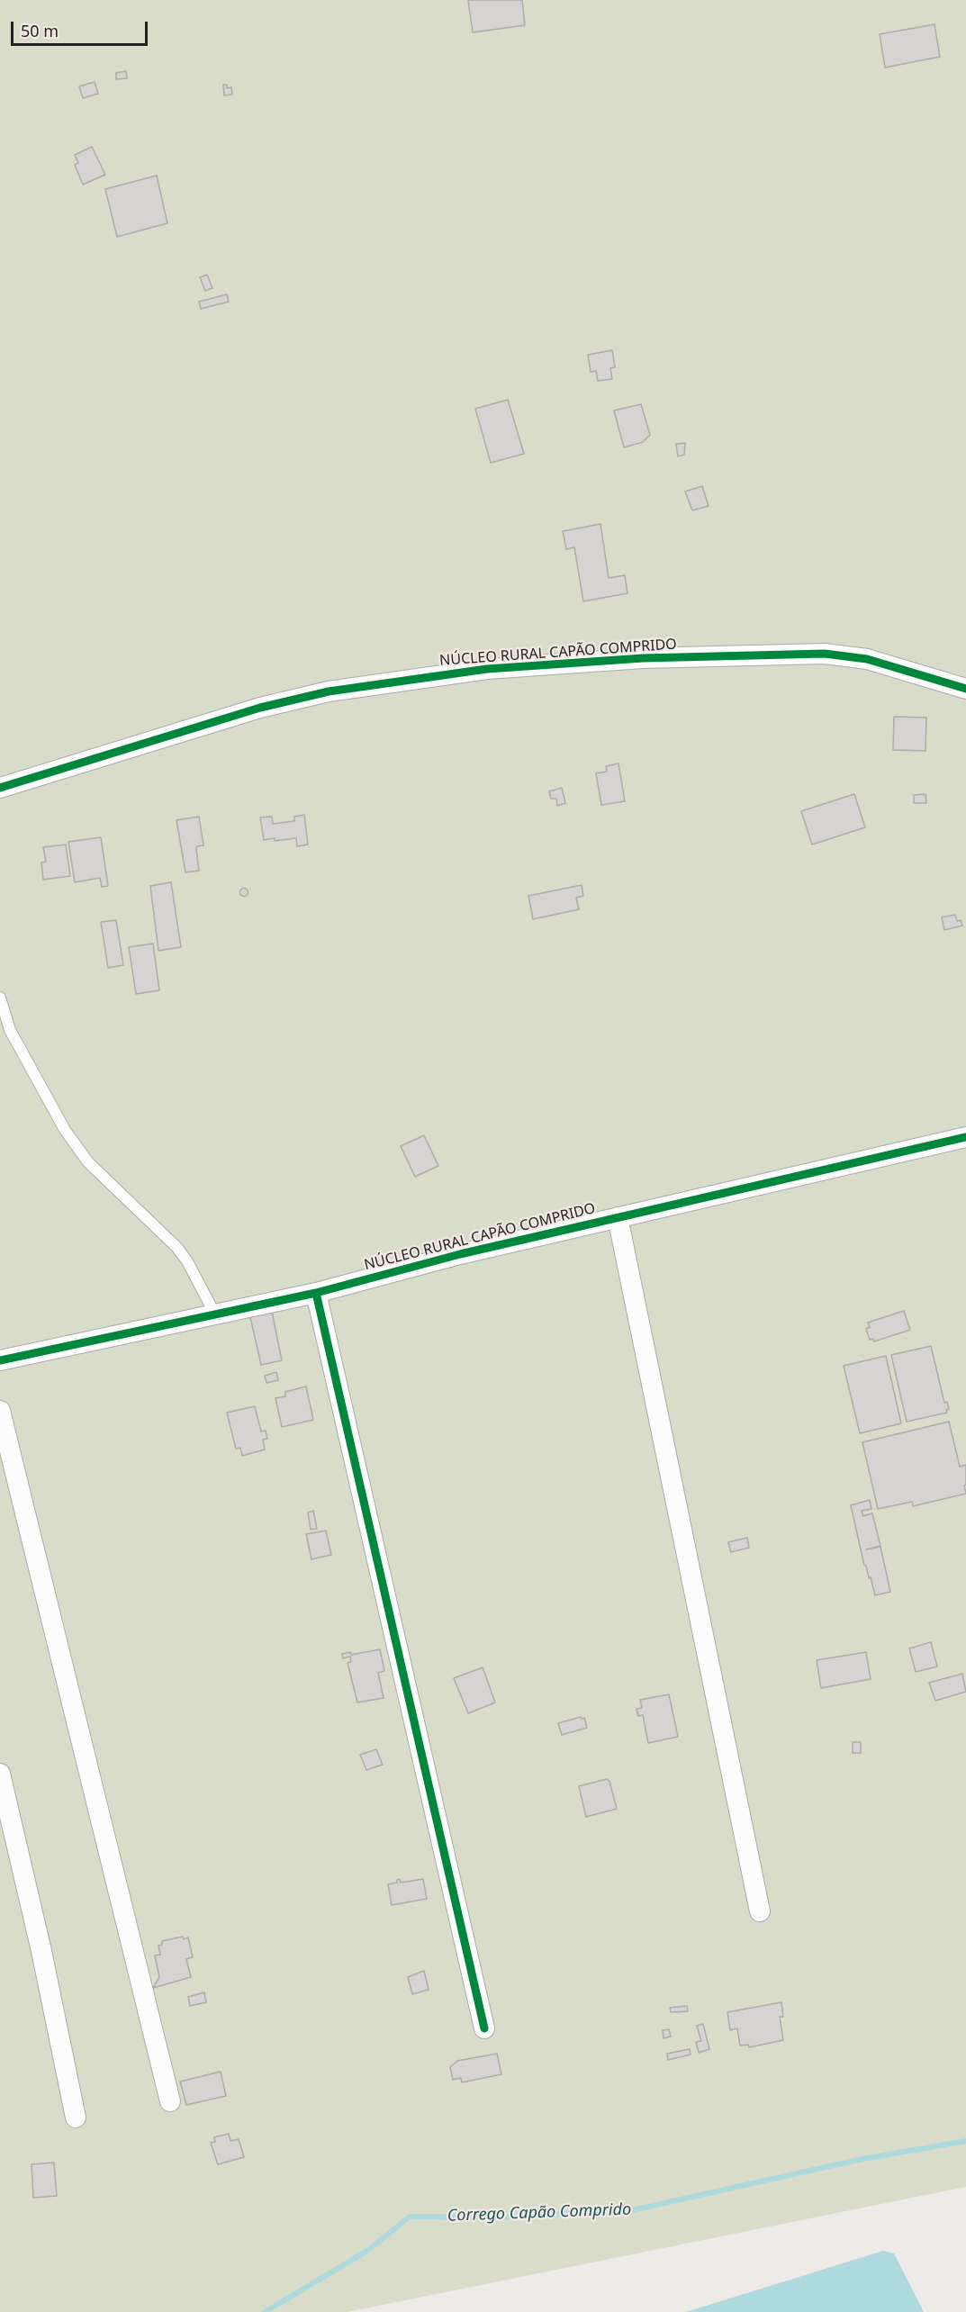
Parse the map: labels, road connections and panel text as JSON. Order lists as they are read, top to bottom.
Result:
{
  "streets": {
    "street": ["NÚCLEO RURAL CAPÃO COMPRIDO"]
  },
  "water": ["Corrego Capão Comprido"],
  "scale_bar": "50 m"
}
